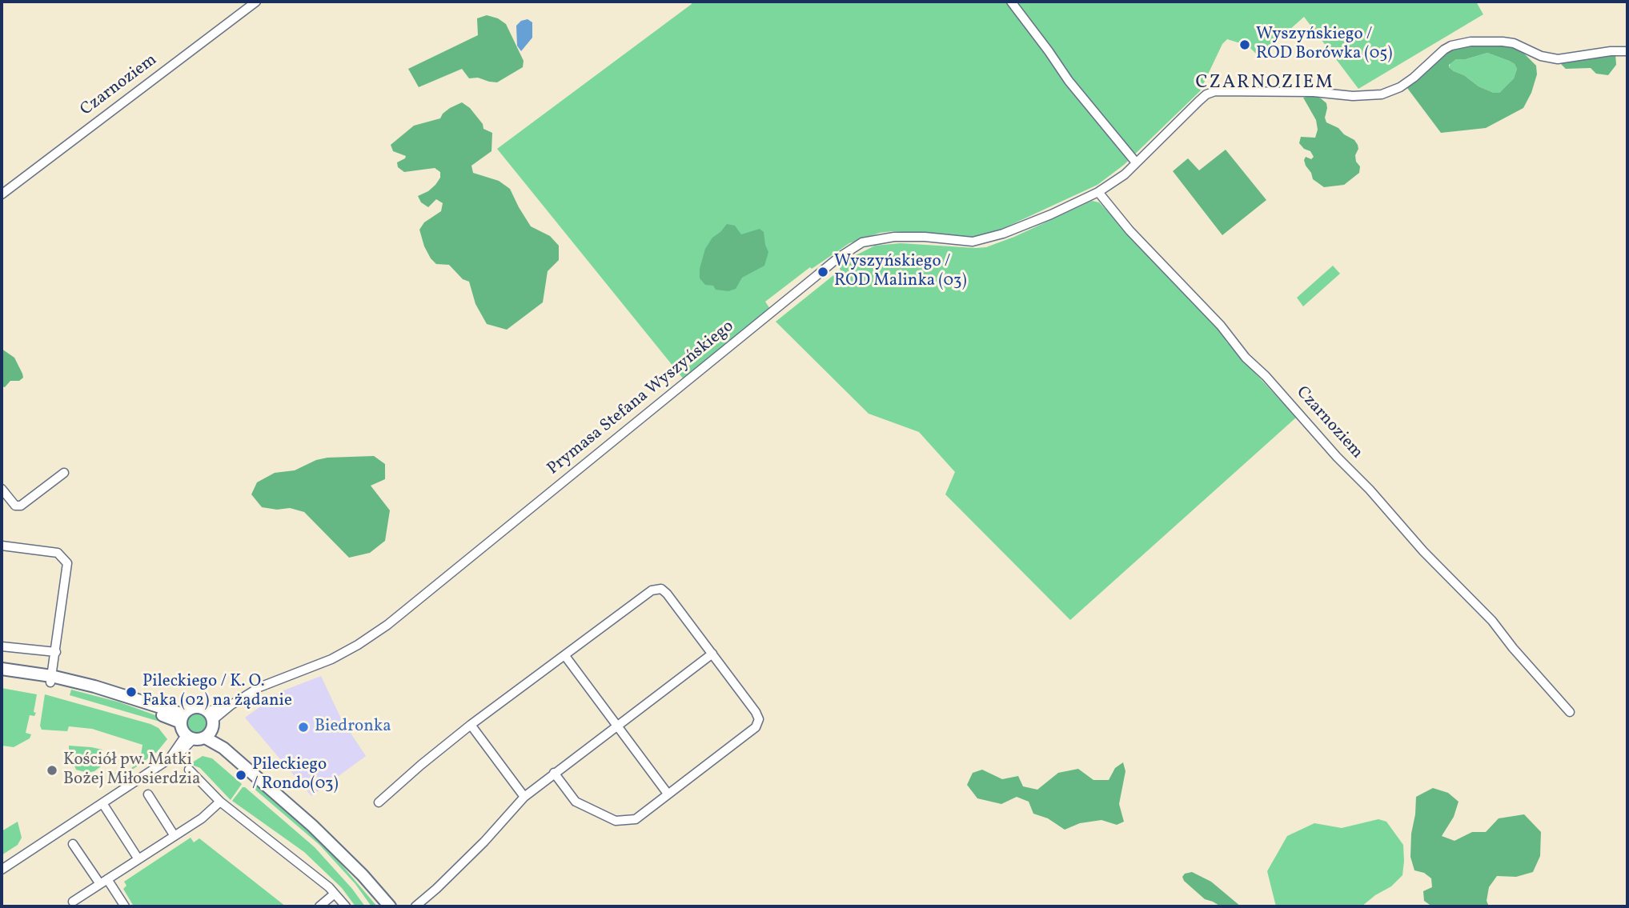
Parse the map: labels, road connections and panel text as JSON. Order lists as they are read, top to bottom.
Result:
{
  "streets": {
    "street": ["Czarnoziem", "Prymasa Stefana Wyszyńskiego"]
  },
  "crossings": [
    ["Czarnoziem", "Prymasa Stefana Wyszyńskiego"]
  ],
  "districts": ["CZARNOZIEM"],
  "places": [
    "Wyszyńskiego / ROD Borówka (05)",
    "Wyszyńskiego / ROD Malinka (03)",
    "Pileckiego / K. O. Faka (02) na żądanie",
    "Biedronka",
    "Kościół pw. Matki Bożej Miłosierdzia",
    "Pileckiego / Rondo(03)"
  ]
}
